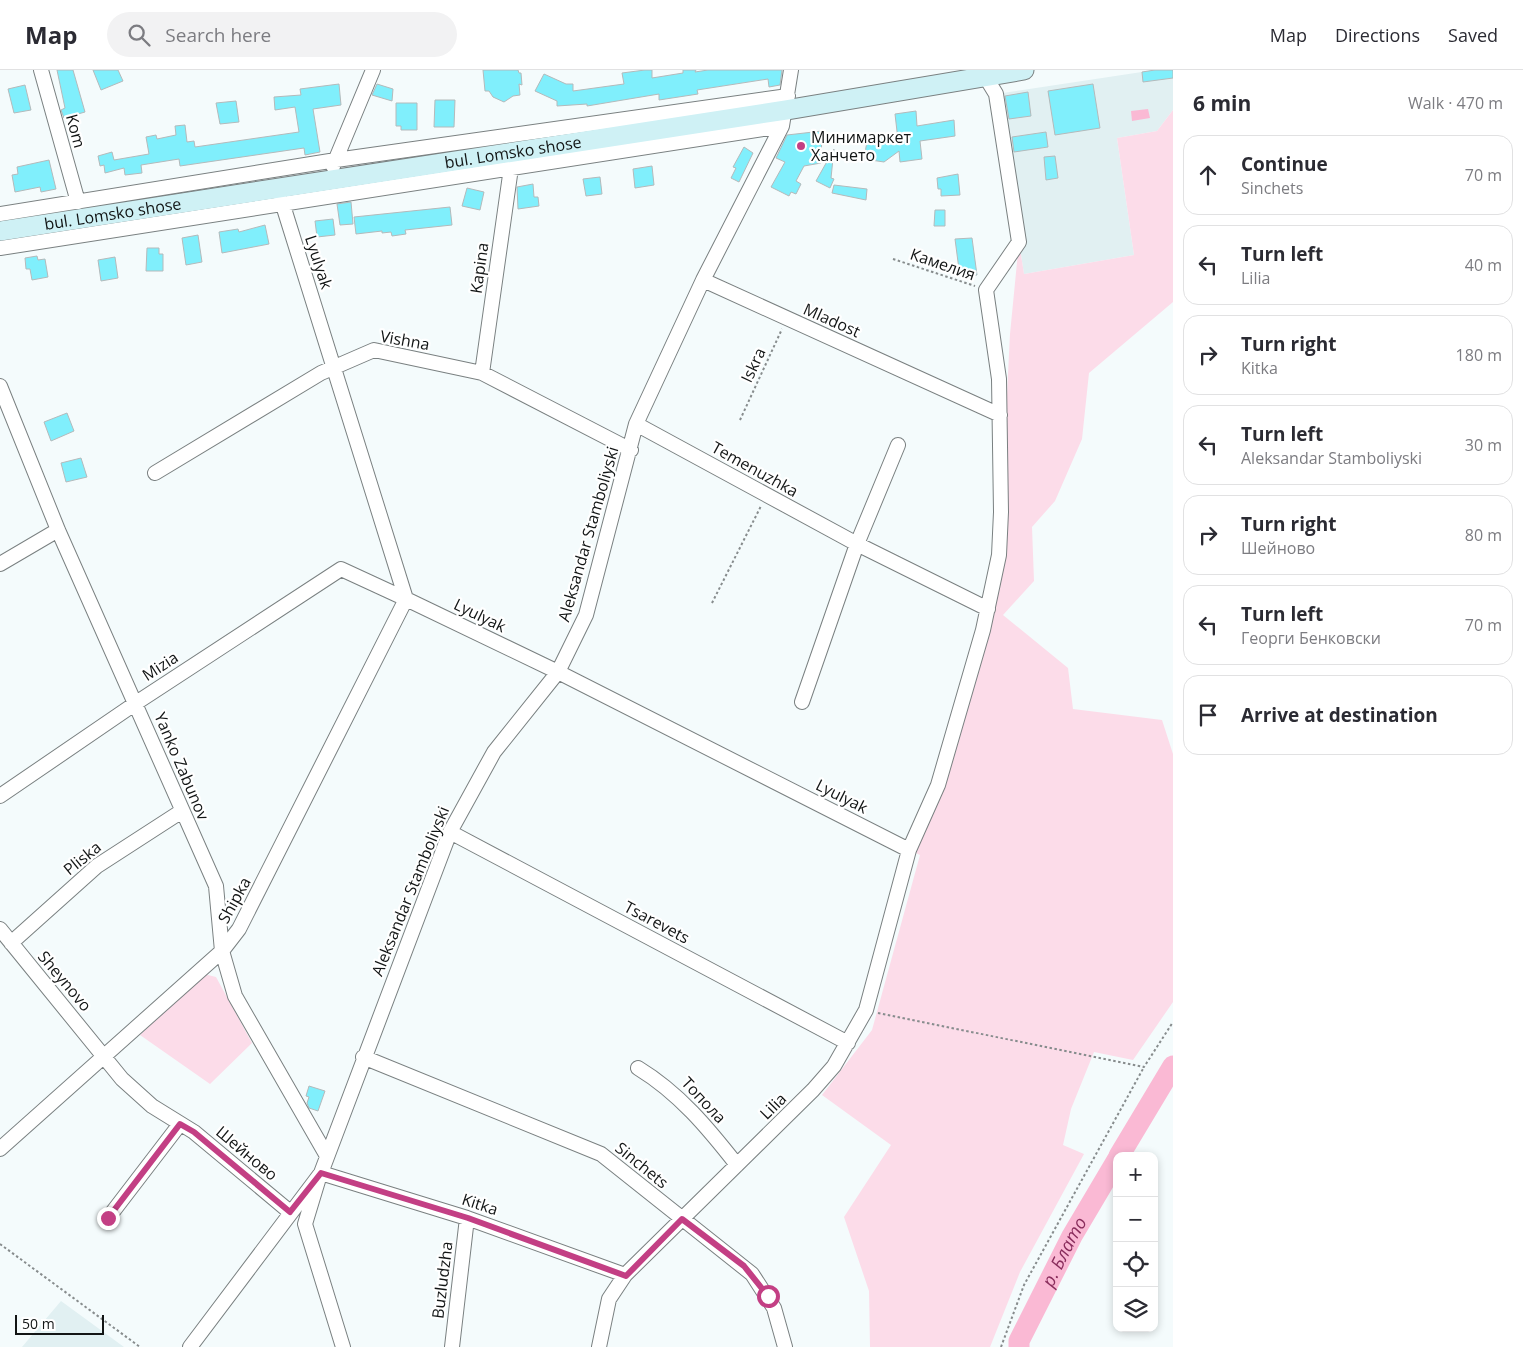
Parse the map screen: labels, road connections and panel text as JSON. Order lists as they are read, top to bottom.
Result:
{
  "streets": {
    "main road": ["bul. Lomsko shose"],
    "street": [
      "Kom",
      "Lyulyak",
      "Kapina",
      "Mladost",
      "Vishna",
      "Temenuzhka",
      "Aleksandar Stamboliyski",
      "Mizia",
      "Yanko Zabunov",
      "Pliska",
      "Shipka",
      "Tsarevets",
      "Sheynovo",
      "Топола",
      "Lilia",
      "Шейново",
      "Sinchets",
      "Kitka",
      "Buzludzha"
    ],
    "path": ["Камелия", "Iskra"]
  },
  "crossings": [
    ["bul. Lomsko shose", "Aleksandar Stamboliyski"],
    ["Lyulyak", "Vishna"],
    ["Lyulyak", "Aleksandar Stamboliyski"],
    ["Lyulyak", "Mizia"],
    ["Lyulyak", "Shipka"],
    ["Lyulyak", "Lilia"],
    ["Камелия", "Lilia"],
    ["Kapina", "Vishna"],
    ["Mladost", "Iskra"],
    ["Mladost", "Aleksandar Stamboliyski"],
    ["Mladost", "Lilia"],
    ["Vishna", "Aleksandar Stamboliyski"],
    ["Temenuzhka", "Aleksandar Stamboliyski"],
    ["Temenuzhka", "Lilia"],
    ["Aleksandar Stamboliyski", "Yanko Zabunov"],
    ["Aleksandar Stamboliyski", "Tsarevets"],
    ["Aleksandar Stamboliyski", "Шейново"],
    ["Aleksandar Stamboliyski", "Sinchets"],
    ["Aleksandar Stamboliyski", "Kitka"],
    ["Mizia", "Yanko Zabunov"],
    ["Mizia", "Shipka"],
    ["Yanko Zabunov", "Pliska"],
    ["Yanko Zabunov", "Shipka"],
    ["Pliska", "Sheynovo"],
    ["Shipka", "Sheynovo"],
    ["Tsarevets", "Lilia"],
    ["Sheynovo", "Шейново"],
    ["Топола", "Lilia"],
    ["Lilia", "Sinchets"],
    ["Lilia", "Kitka"],
    ["Kitka", "Buzludzha"]
  ],
  "water": ["р. Блато"],
  "places": ["Минимаркет Ханчето"],
  "scale_bar": "50 m",
  "page": {
    "header": "Map",
    "search": "Search here",
    "nav": ["Map", "Directions", "Saved"],
    "heading": ["6 min", "Walk · 470 m"],
    "list": [
      ["Continue", "Sinchets", "70 m"],
      ["Turn left", "Lilia", "40 m"],
      ["Turn right", "Kitka", "180 m"],
      ["Turn left", "Aleksandar Stamboliyski", "30 m"],
      ["Turn right", "Шейново", "80 m"],
      ["Turn left", "Георги Бенковски", "70 m"],
      "Arrive at destination"
    ],
    "map_buttons": ["+", "−"],
    "scale": "50 m"
  }
}
